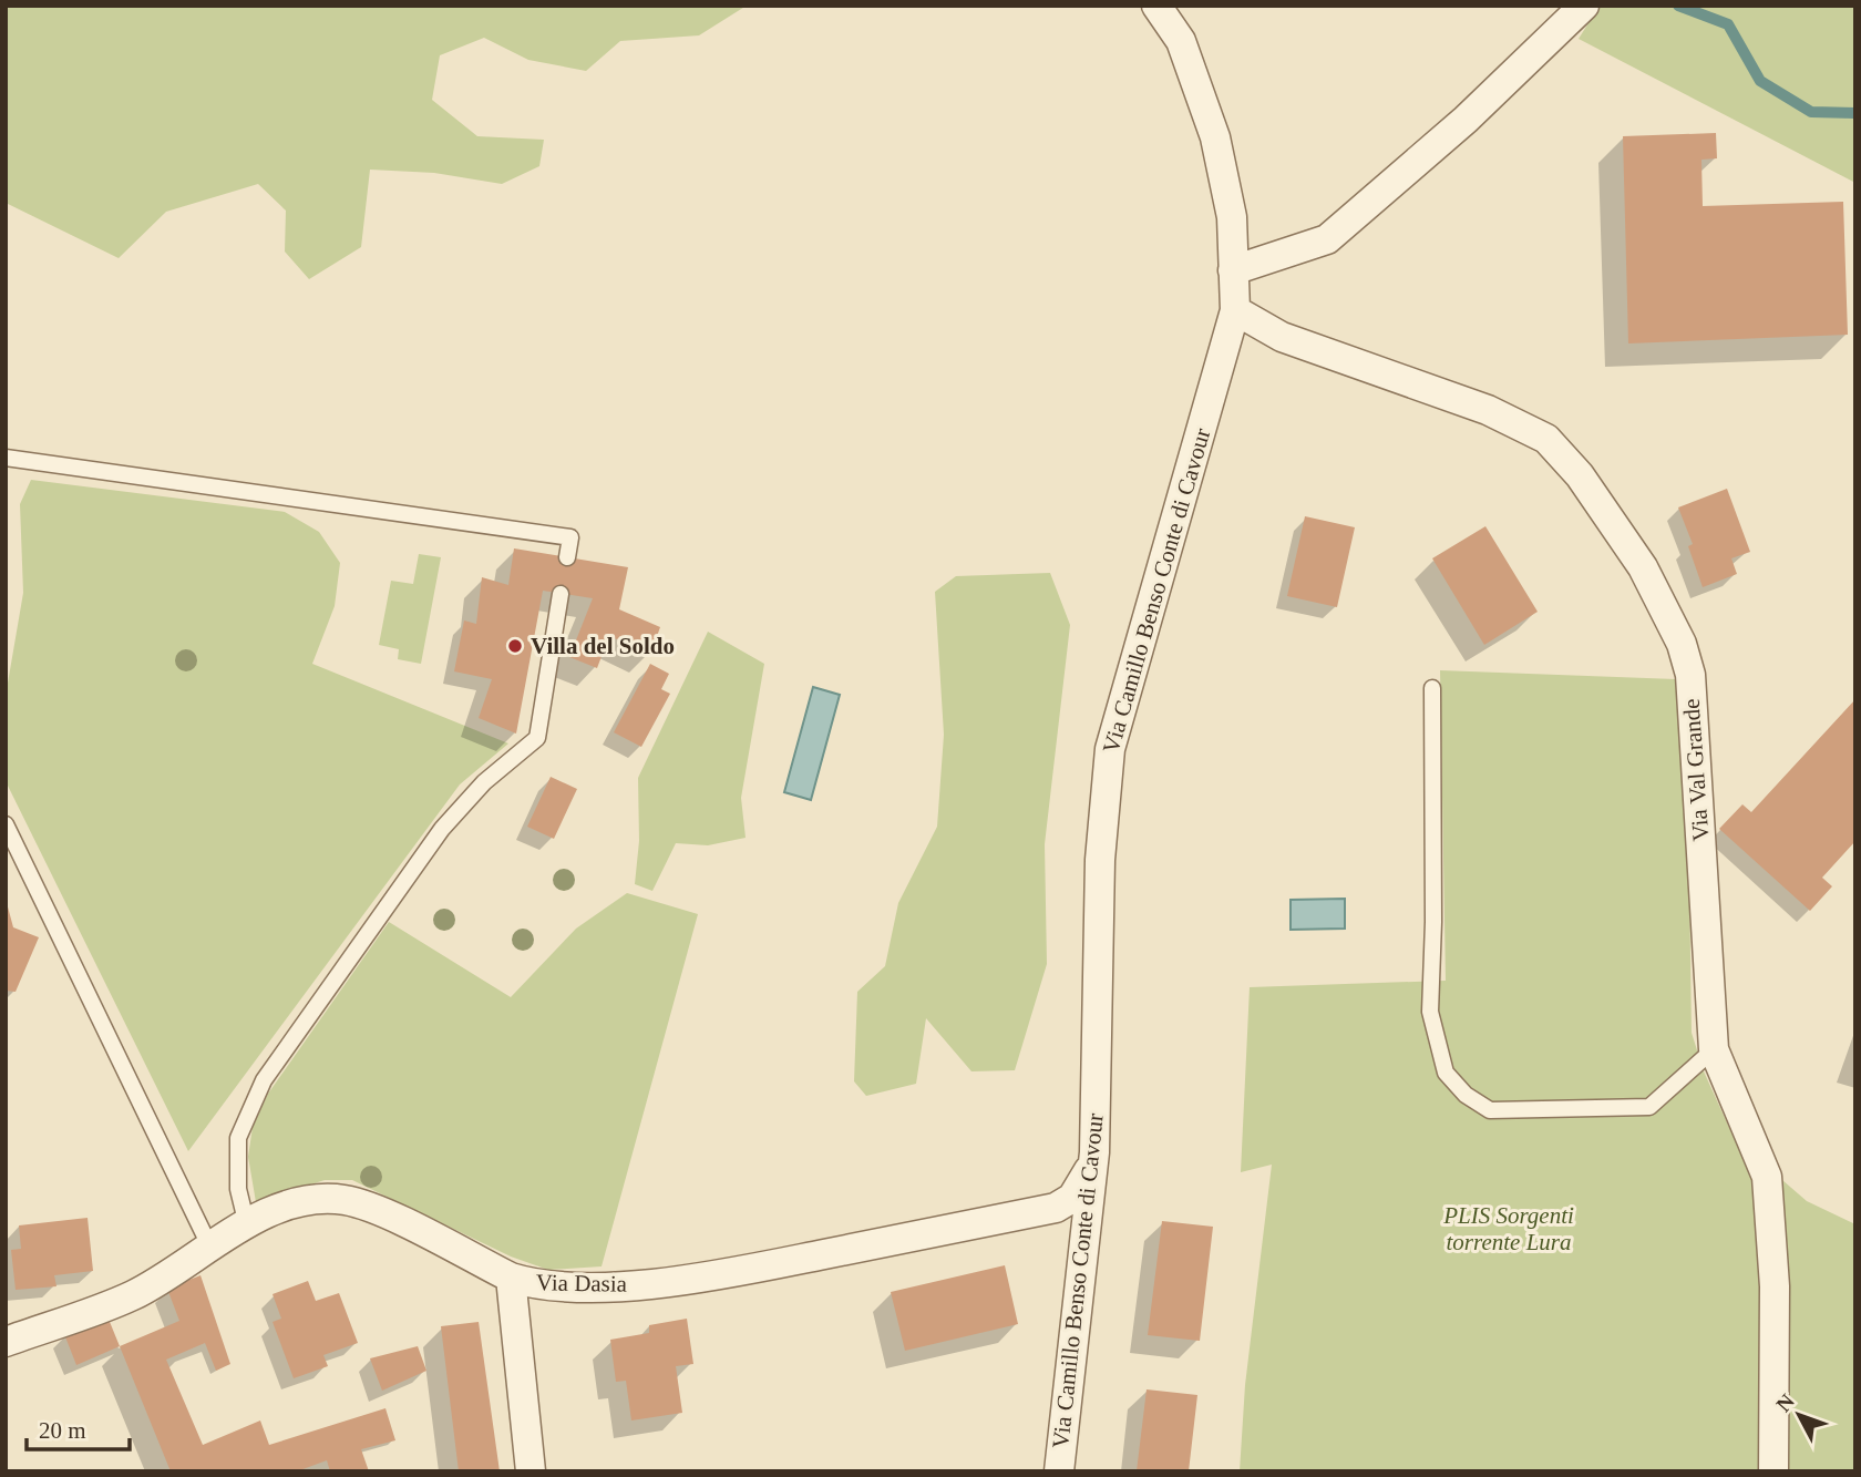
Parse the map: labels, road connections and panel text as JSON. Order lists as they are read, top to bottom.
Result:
{
  "streets": {
    "street": ["Via Camillo Benso Conte di Cavour", "Via Val Grande", "Via Dasia"]
  },
  "crossings": [
    ["Via Camillo Benso Conte di Cavour", "Via Val Grande"],
    ["Via Camillo Benso Conte di Cavour", "Via Dasia"]
  ],
  "parks": ["PLIS Sorgenti torrente Lura"],
  "places": ["Villa del Soldo"],
  "scale_bar": "20 m",
  "north": "top left"
}
